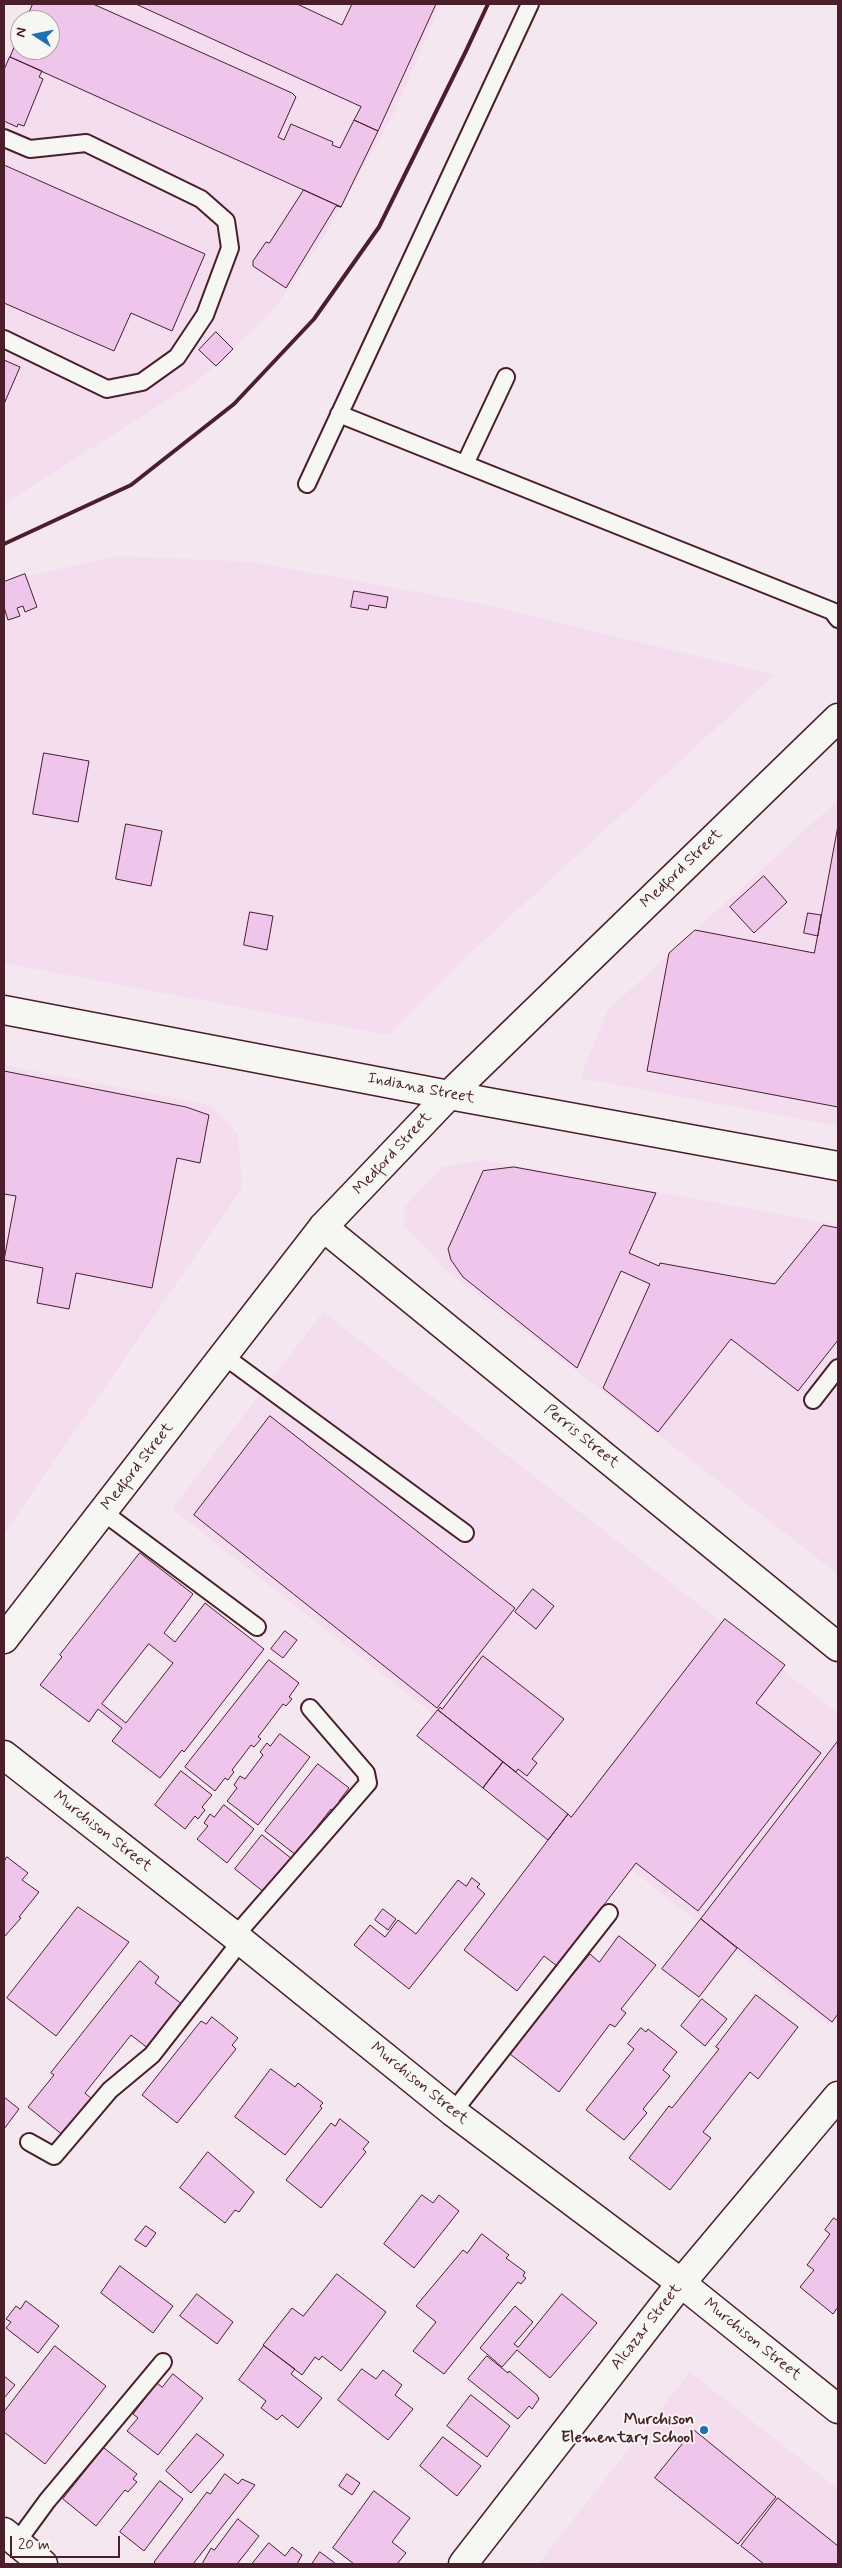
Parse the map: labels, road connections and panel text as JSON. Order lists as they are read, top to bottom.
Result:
{
  "streets": {
    "street": [
      "Medford Street",
      "Indiana Street",
      "Perris Street",
      "Murchison Street",
      "Alcazar Street"
    ]
  },
  "crossings": [
    ["Medford Street", "Indiana Street"],
    ["Medford Street", "Perris Street"],
    ["Murchison Street", "Alcazar Street"]
  ],
  "places": ["Murchison Elementary School"],
  "scale_bar": "20 m",
  "north": "left"
}
